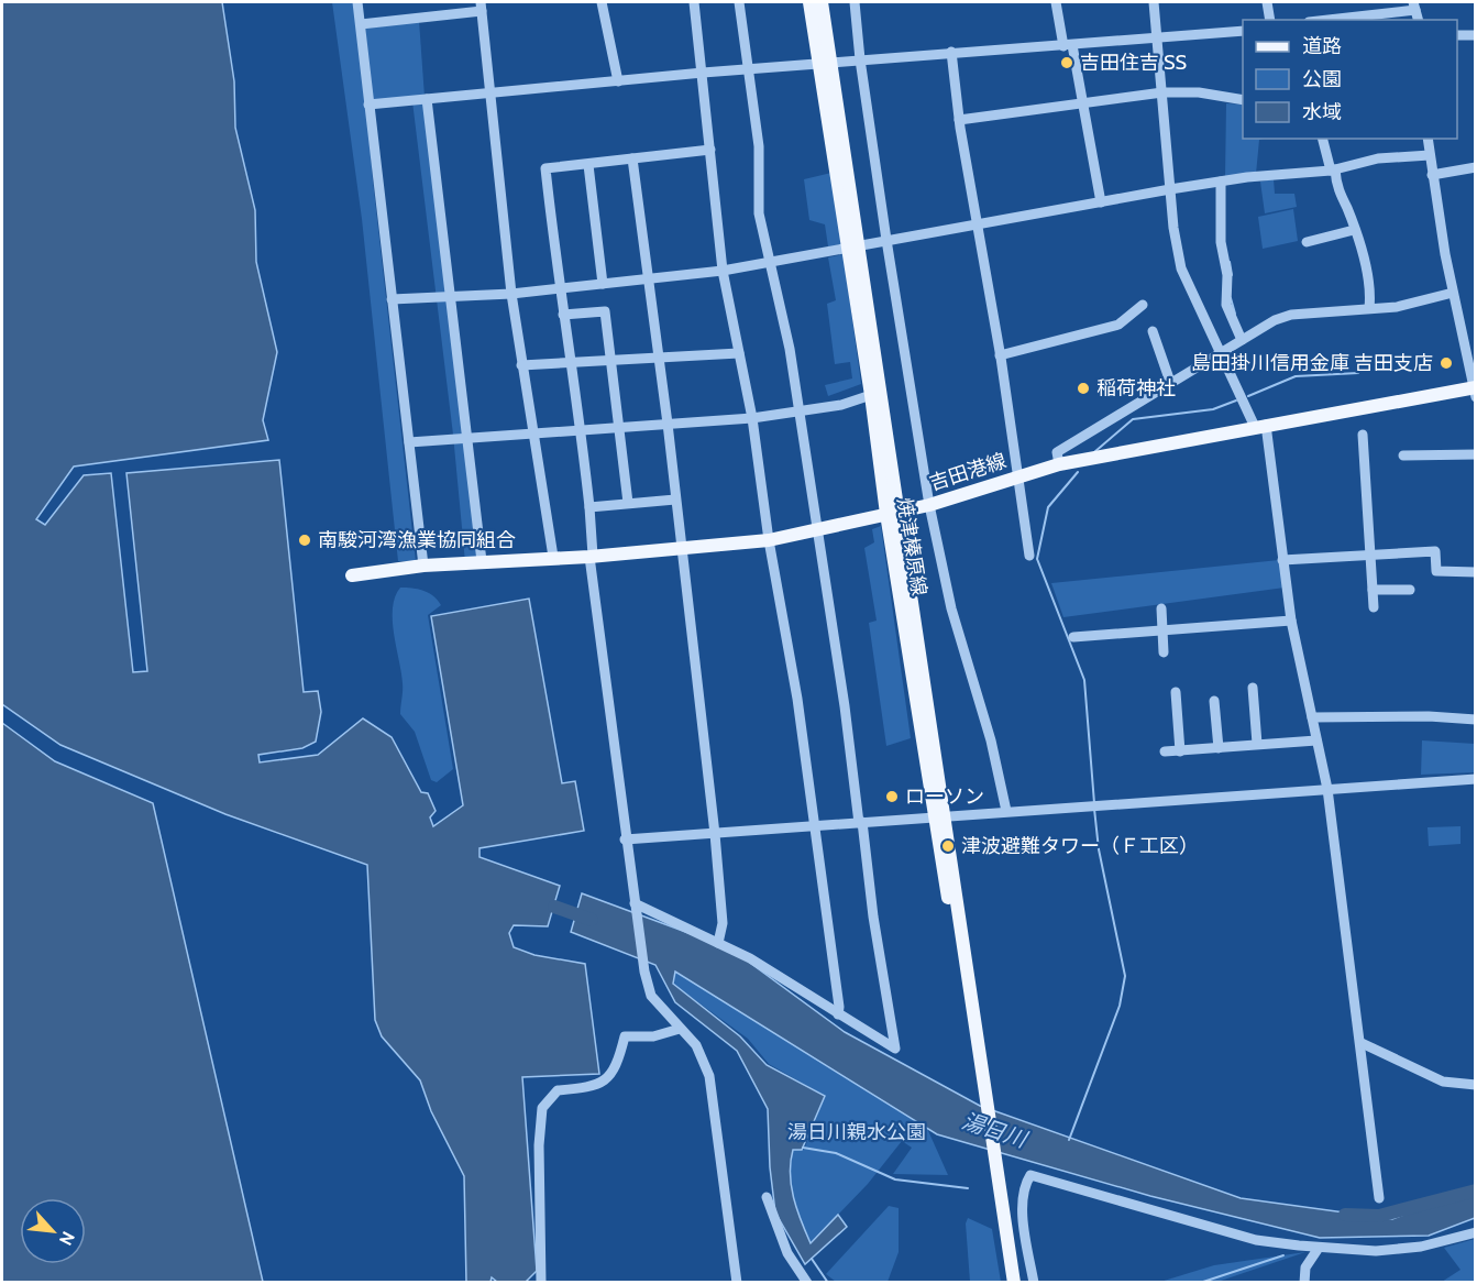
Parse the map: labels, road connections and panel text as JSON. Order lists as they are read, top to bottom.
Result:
{
  "streets": {
    "main road": ["吉田港線", "焼津榛原線"]
  },
  "crossings": [
    ["吉田港線", "焼津榛原線"]
  ],
  "water": ["湯日川"],
  "parks": ["湯日川親水公園"],
  "places": [
    "吉田住吉 SS",
    "島田掛川信用金庫 吉田支店",
    "稲荷神社",
    "南駿河湾漁業協同組合",
    "ローソン",
    "津波避難タワー（Ｆ工区）"
  ],
  "legend": ["道路", "公園", "水域"],
  "north": "bottom right"
}
